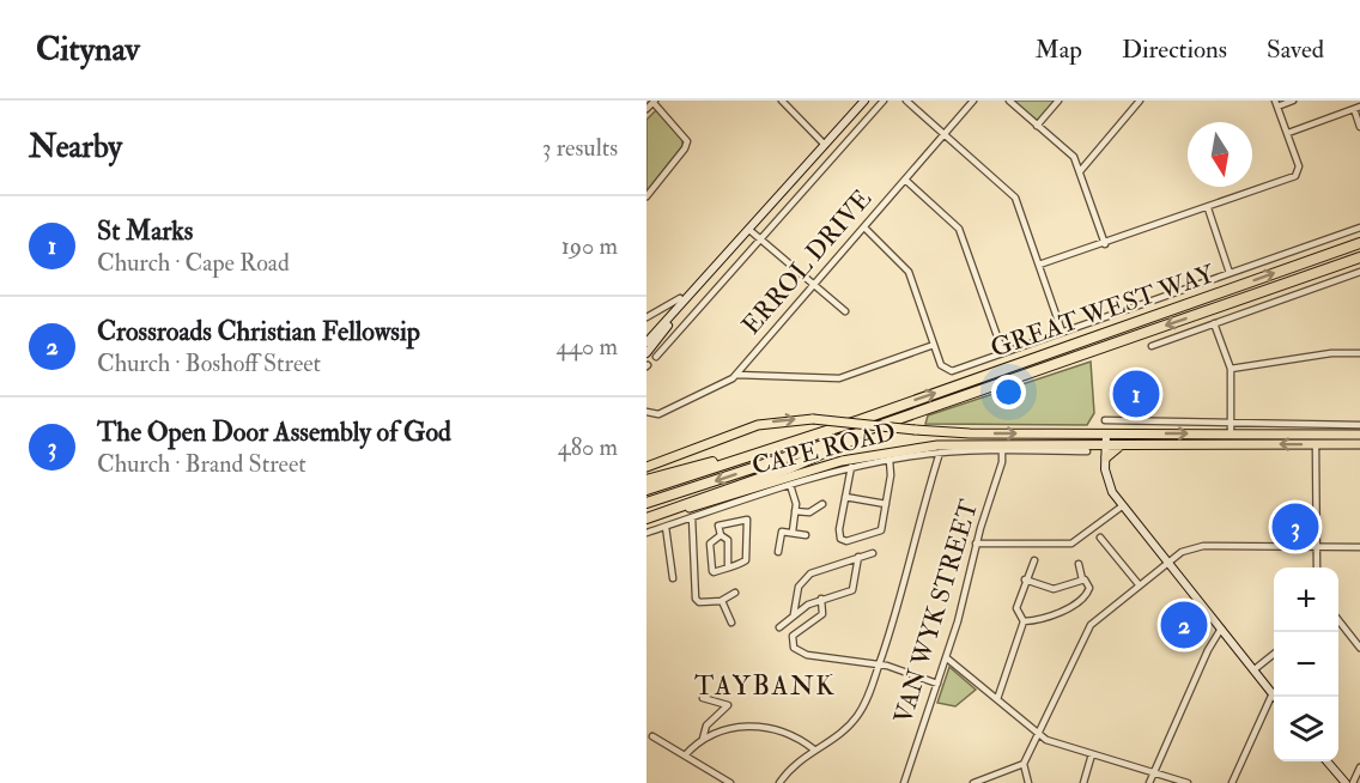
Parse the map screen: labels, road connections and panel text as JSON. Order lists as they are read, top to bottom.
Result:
{
  "streets": {
    "highway": ["GREAT WEST WAY"],
    "main road": ["CAPE ROAD"],
    "street": ["ERROL DRIVE", "VAN WYK STREET"]
  },
  "districts": ["TAYBANK"],
  "north": "bottom",
  "page": {
    "header": "Citynav",
    "nav": ["Map", "Directions", "Saved"],
    "heading": ["Nearby", "3 results"],
    "list": [
      {
        "mark": "1",
        "name": "St Marks",
        "note": "Church · Cape Road",
        "value": "190 m"
      },
      {
        "mark": "2",
        "name": "Crossroads Christian Fellowsip",
        "note": "Church · Boshoff Street",
        "value": "440 m"
      },
      {
        "mark": "3",
        "name": "The Open Door Assembly of God",
        "note": "Church · Brand Street",
        "value": "480 m"
      }
    ],
    "pins": ["1", "3", "2"],
    "map_buttons": ["+", "−"]
  }
}
